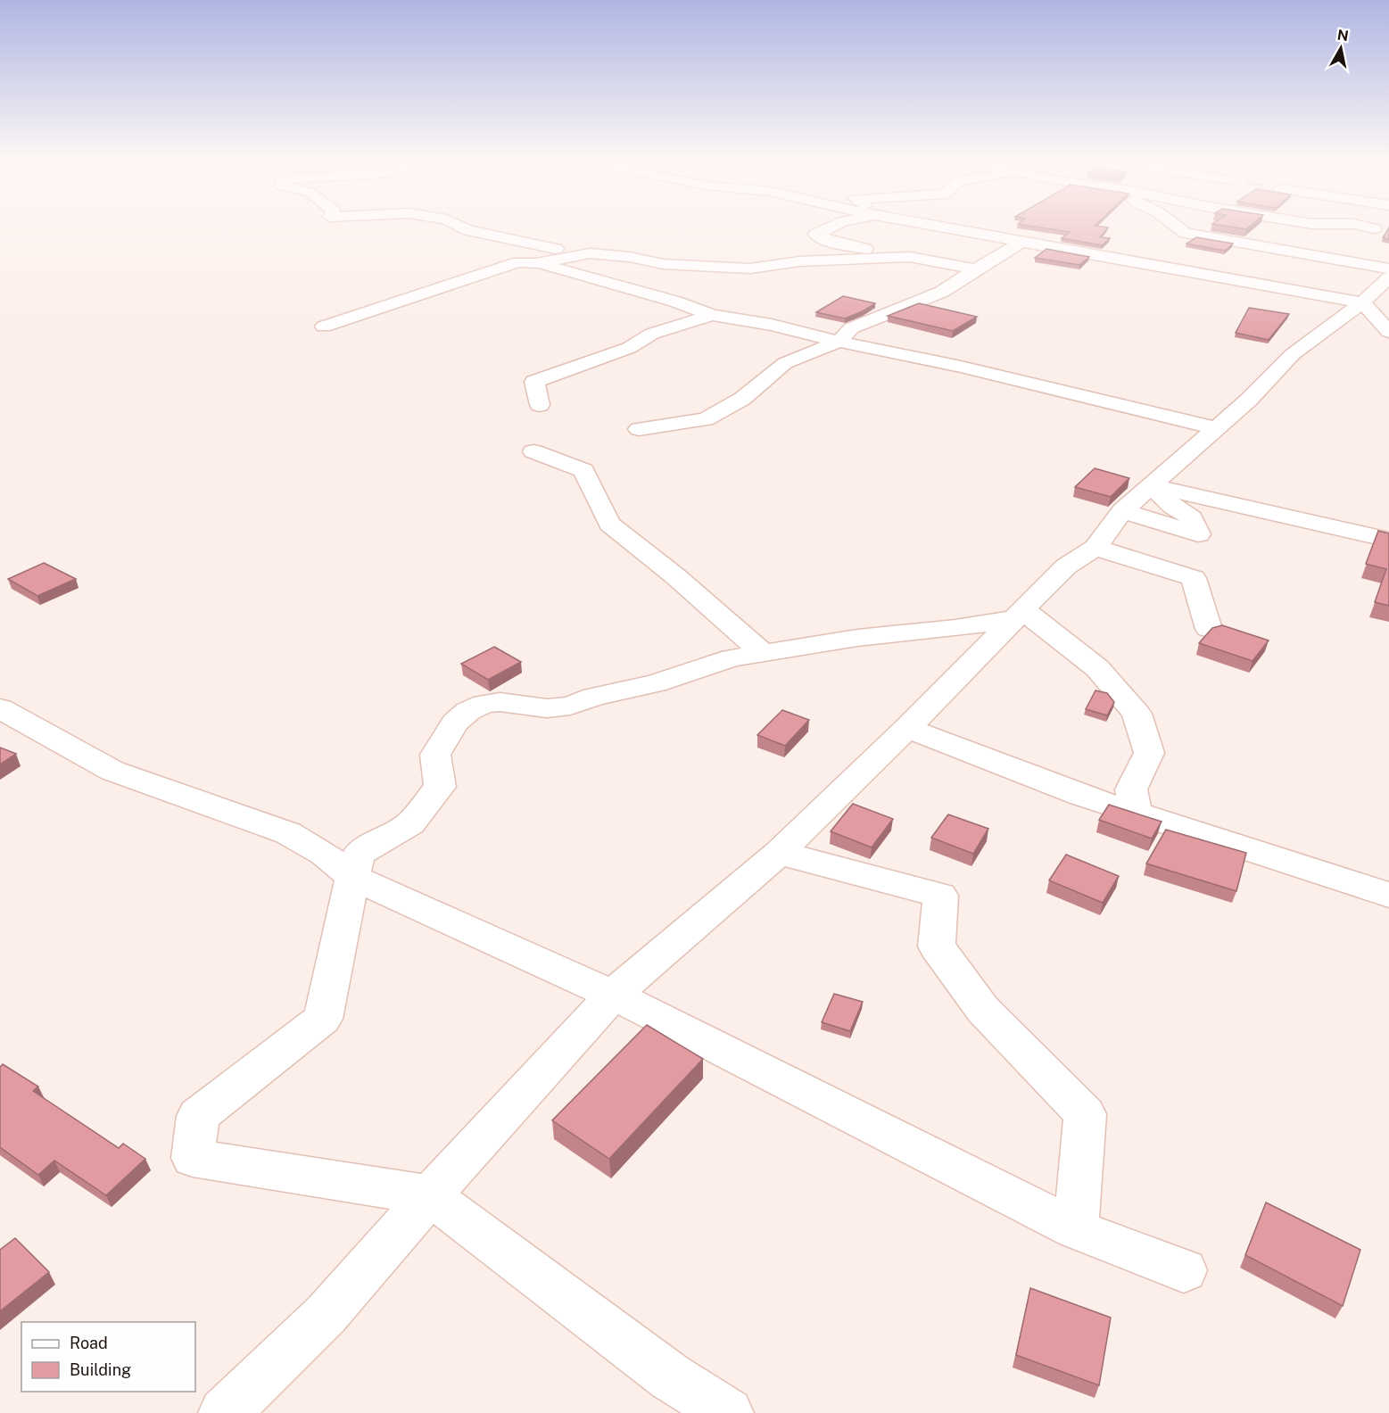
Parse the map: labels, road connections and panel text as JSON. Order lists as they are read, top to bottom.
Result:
{
  "legend": ["Road", "Building"],
  "north": "top"
}
